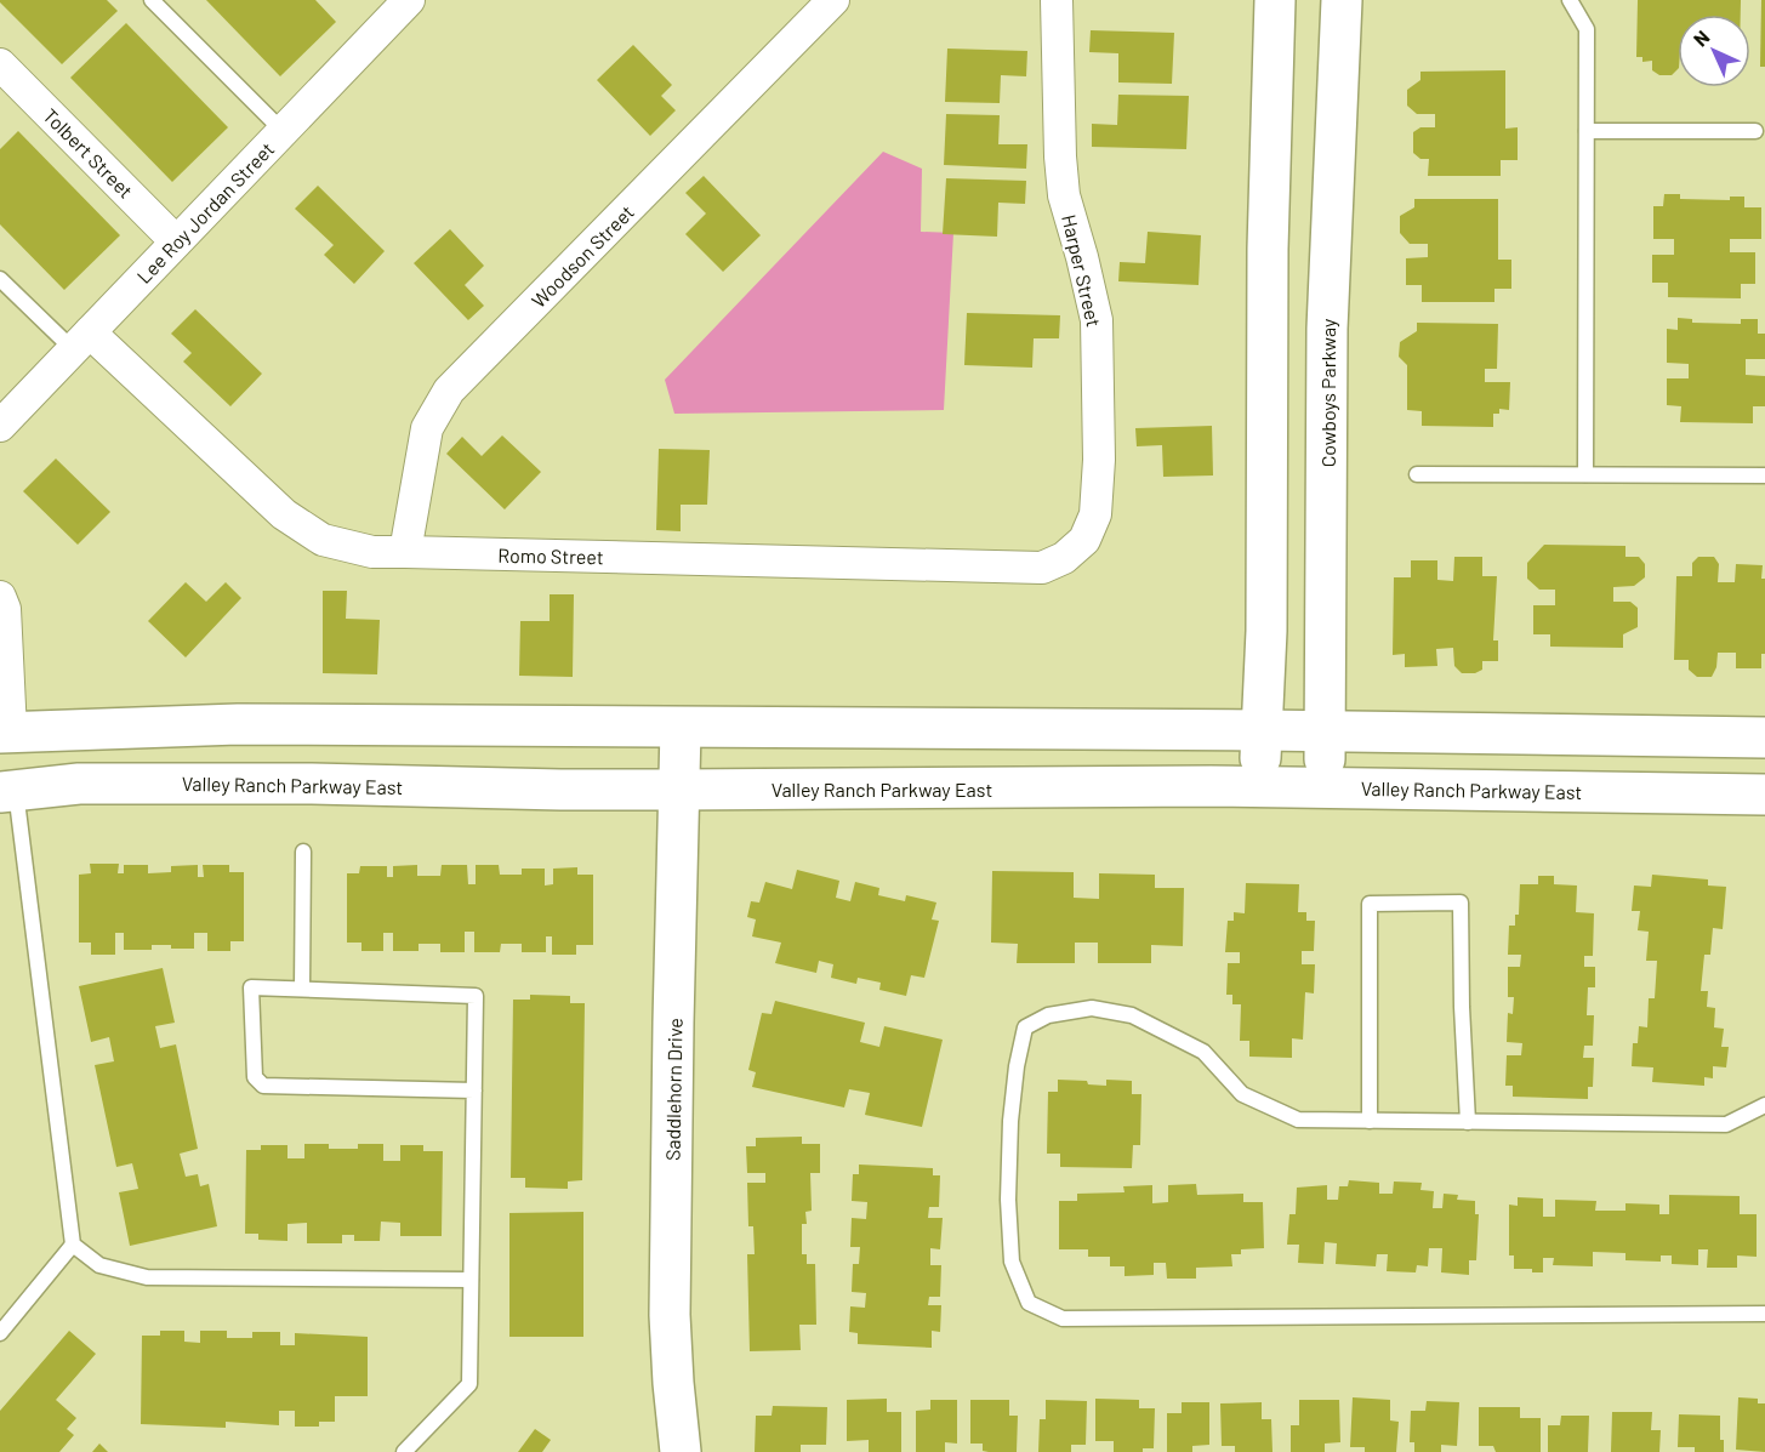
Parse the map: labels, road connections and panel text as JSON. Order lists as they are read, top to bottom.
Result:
{
  "streets": {
    "main road": ["Cowboys Parkway", "Valley Ranch Parkway East", "Saddlehorn Drive"],
    "street": [
      "Tolbert Street",
      "Lee Roy Jordan Street",
      "Woodson Street",
      "Harper Street",
      "Romo Street"
    ]
  },
  "crossings": [
    ["Tolbert Street", "Lee Roy Jordan Street"],
    ["Lee Roy Jordan Street", "Romo Street"],
    ["Woodson Street", "Romo Street"],
    ["Harper Street", "Romo Street"],
    ["Cowboys Parkway", "Valley Ranch Parkway East"],
    ["Valley Ranch Parkway East", "Saddlehorn Drive"]
  ],
  "north": "top left"
}
